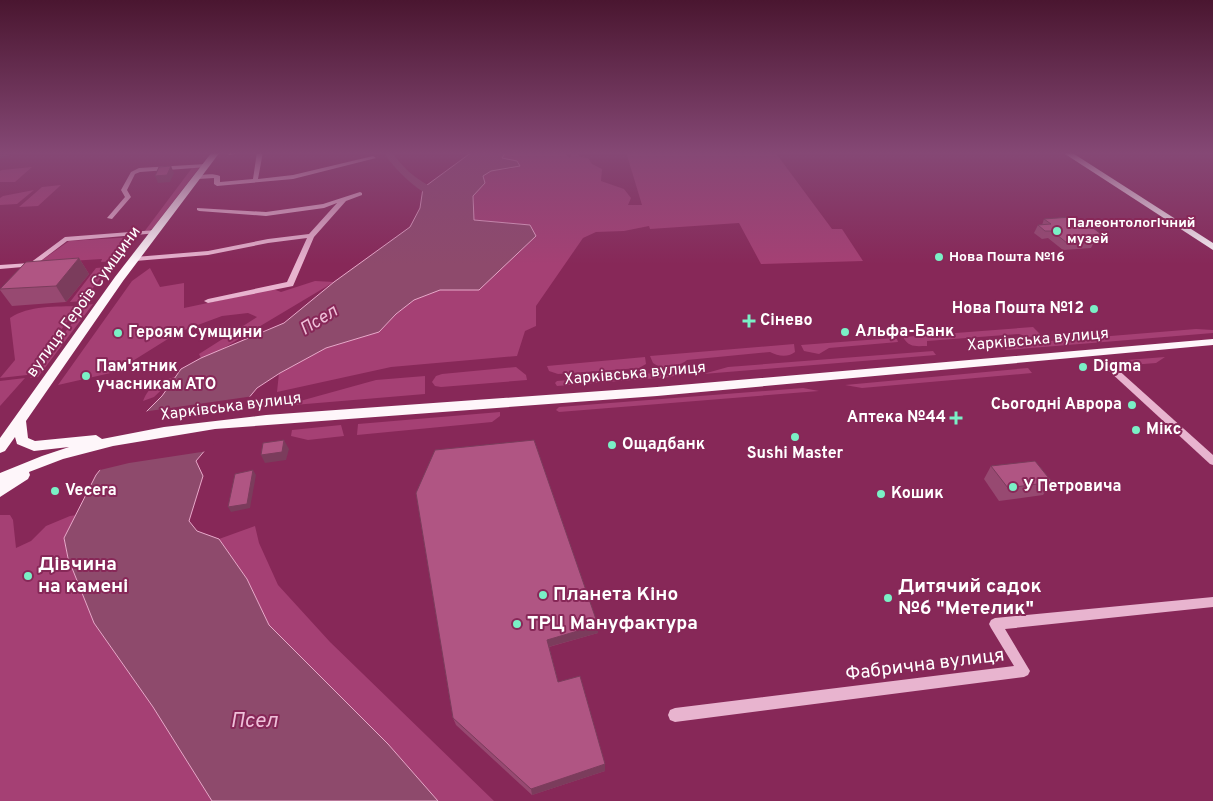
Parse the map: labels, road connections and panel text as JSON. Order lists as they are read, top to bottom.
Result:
{
  "streets": {
    "main road": ["вулиця Героїв Сумщини", "Харківська вулиця"],
    "street": ["Фабрична вулиця"]
  },
  "water": ["Псел"],
  "places": {
    "other": [
      "Палеонтологічний музей",
      "Нова Пошта №16",
      "Нова Пошта №12",
      "Альфа-Банк",
      "Героям Сумщини",
      "Digma",
      "Пам'ятник учасникам АТО",
      "Сьогодні Аврора",
      "Мікс",
      "Sushi Master",
      "Ощадбанк",
      "У Петровича",
      "Vecera",
      "Кошик",
      "Дівчина на камені",
      "Планета Кіно",
      "Дитячий садок №6 \"Метелик\"",
      "ТРЦ Мануфактура"
    ],
    "health": ["Сінево", "Аптека №44"]
  }
}
